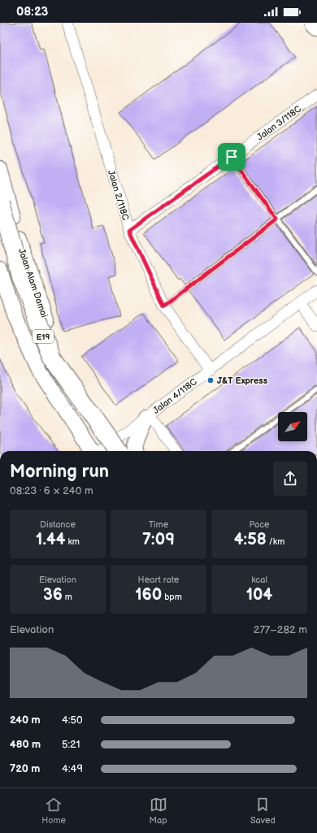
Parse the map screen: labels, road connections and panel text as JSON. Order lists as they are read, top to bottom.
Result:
{
  "streets": {
    "highway": ["E19"],
    "main road": ["Jalan Alam Damai"],
    "street": ["Jalan 3/118C", "Jalan 2/118C", "Jalan 4/118C"]
  },
  "crossings": [
    ["Jalan 3/118C", "Jalan 2/118C"],
    ["Jalan 2/118C", "Jalan 4/118C"],
    ["Jalan Alam Damai", "E19"],
    ["Jalan Alam Damai", "Jalan 4/118C"],
    ["E19", "Jalan 4/118C"]
  ],
  "places": ["J&T Express"],
  "north": "top right",
  "page": {
    "status": "08:23",
    "heading": ["Morning run", "08:23 · 6 × 240 m"],
    "stats": [
      ["Distance", "1.44 km"],
      ["Time", "7:09"],
      ["Pace", "4:58 /km"],
      ["Elevation", "36 m"],
      ["Heart rate", "160 bpm"],
      ["kcal", "104"]
    ],
    "chart": ["Elevation", "277–282 m"],
    "list": [
      {
        "name": "240 m",
        "note": "4:50"
      },
      {
        "name": "480 m",
        "note": "5:21"
      },
      {
        "name": "720 m",
        "note": "4:49"
      }
    ],
    "tabs": ["Home", "Map", "Saved"]
  }
}
